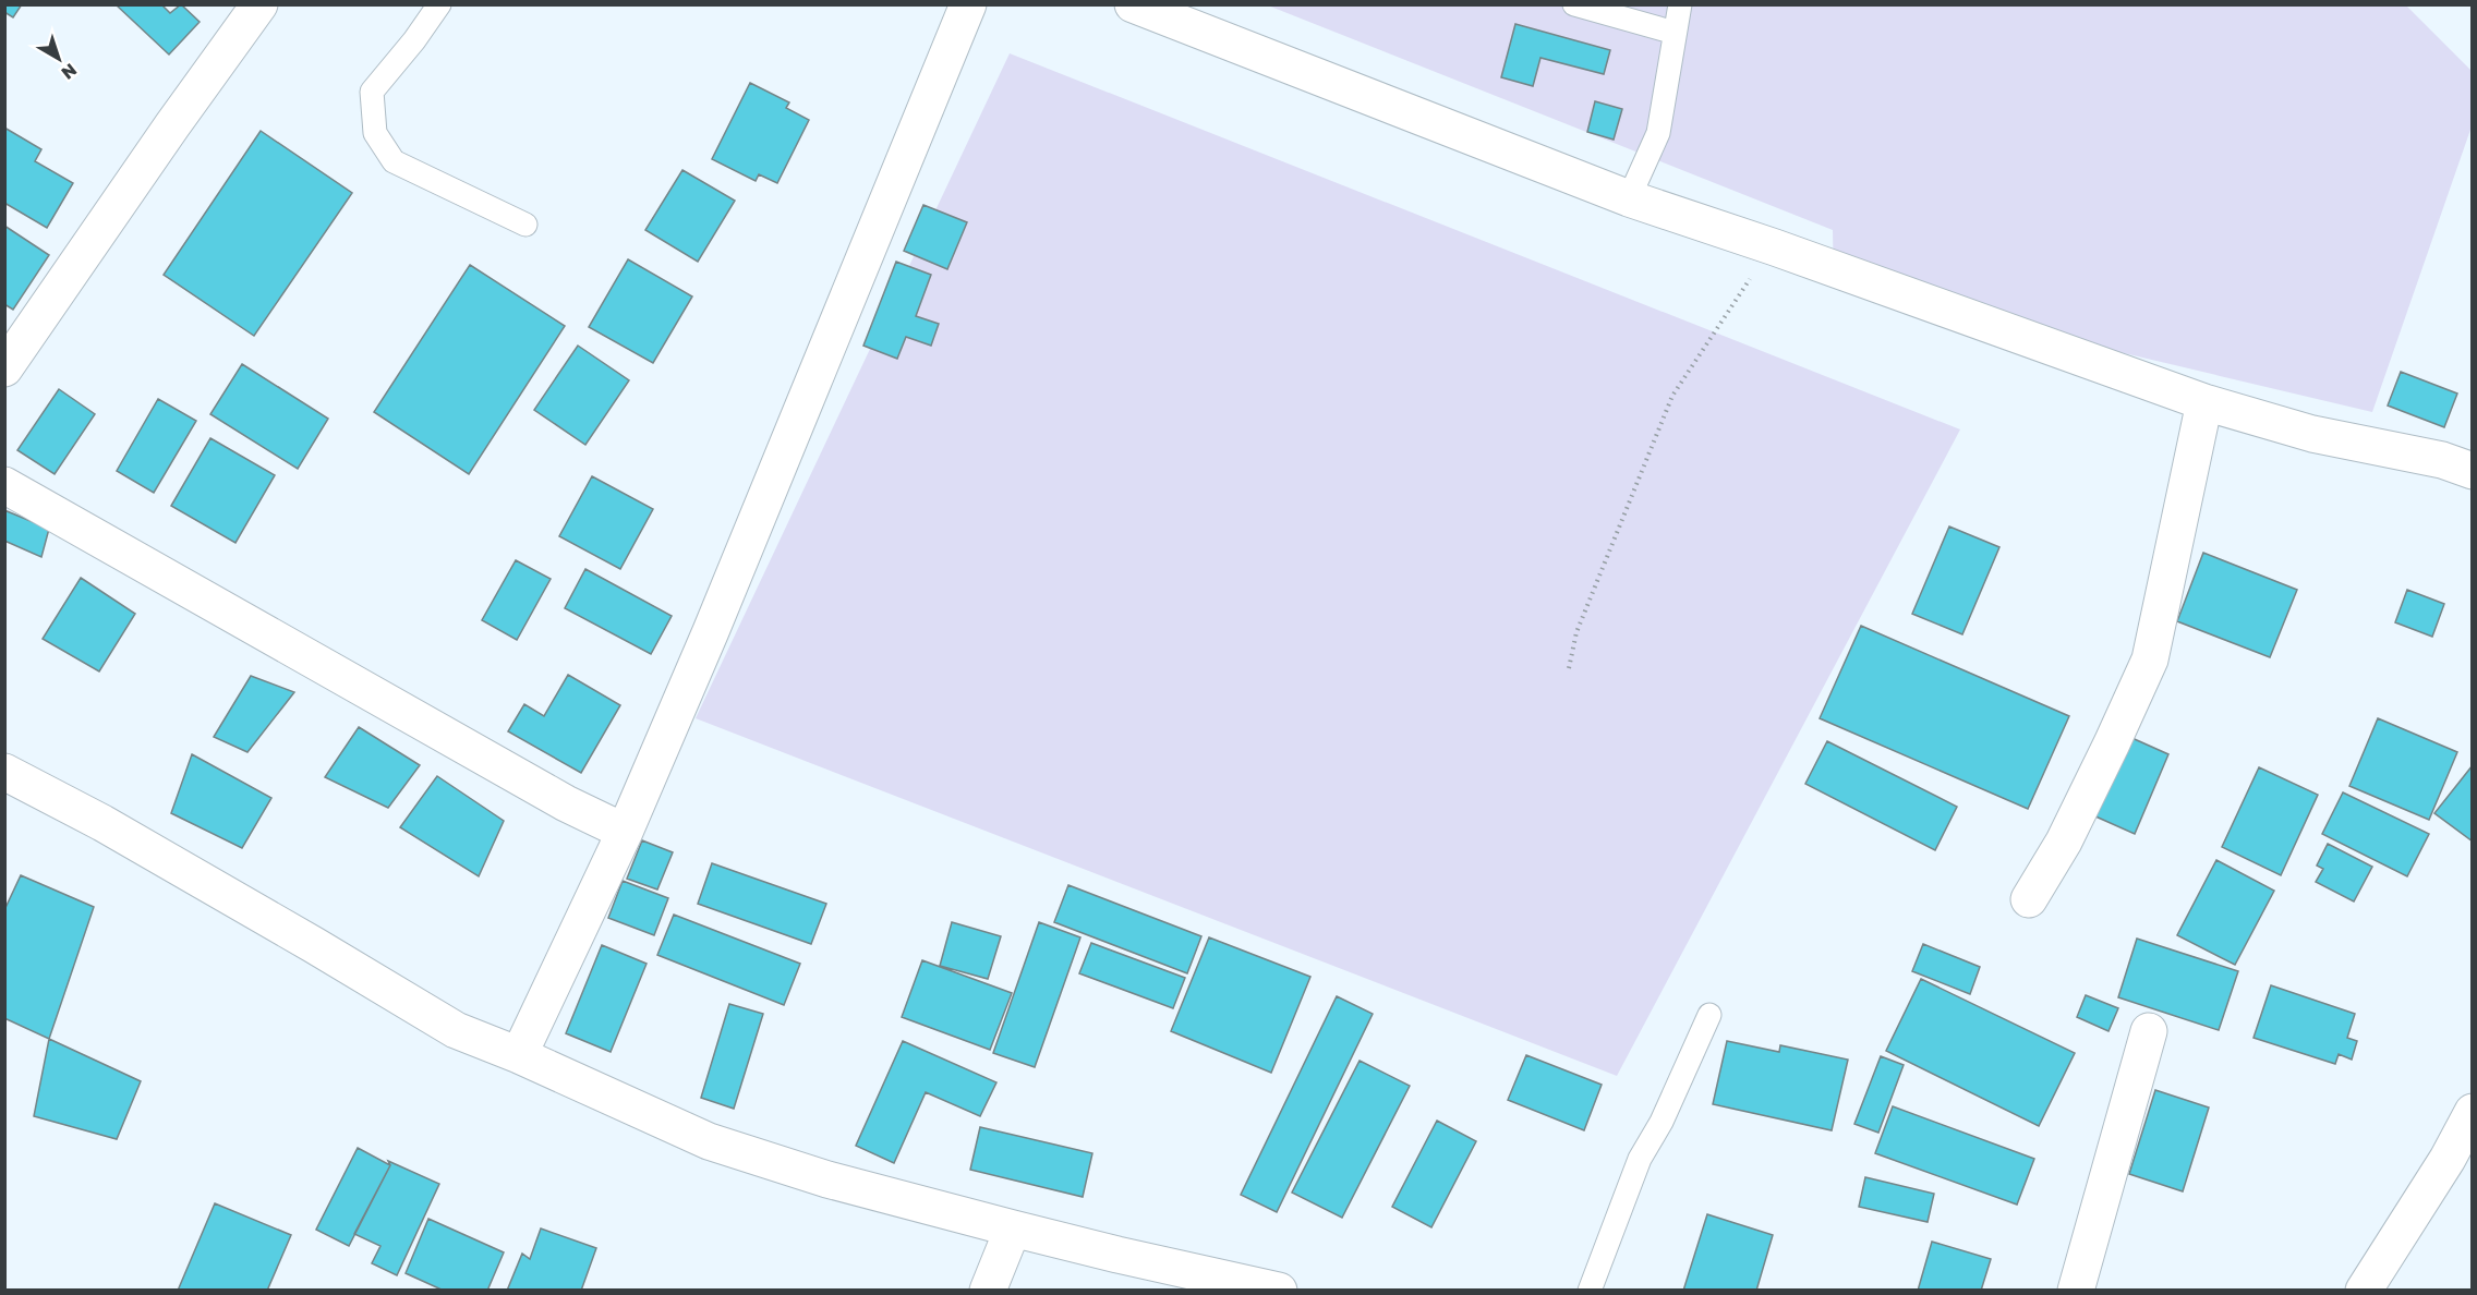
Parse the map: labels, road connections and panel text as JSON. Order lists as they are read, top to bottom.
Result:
{
  "north": "bottom right"
}
